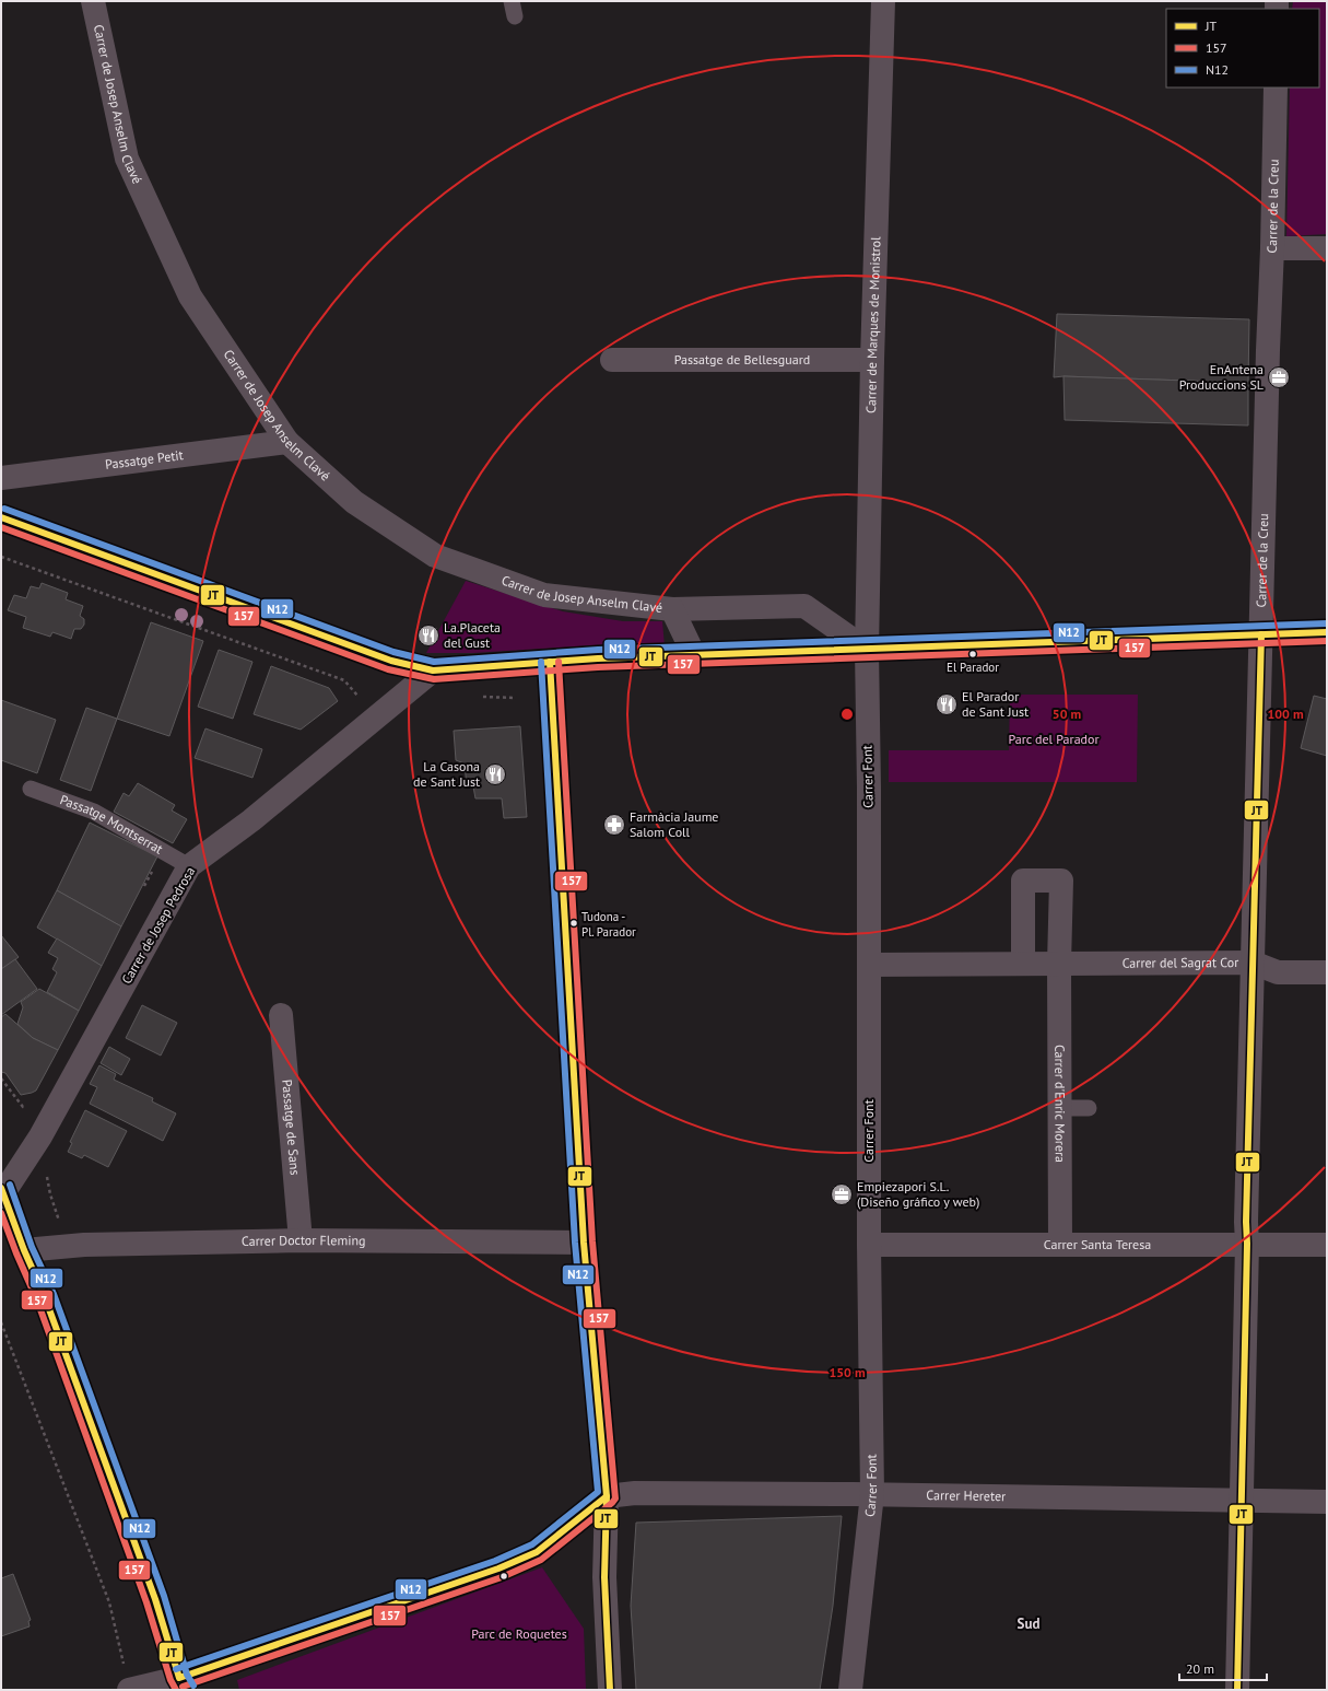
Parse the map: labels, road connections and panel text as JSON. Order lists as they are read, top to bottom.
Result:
{
  "streets": {
    "street": [
      "Carrer de Josep Anselm Clavé",
      "Carrer de la Creu",
      "Carrer de Marques de Monistrol",
      "Passatge de Bellesguard",
      "Passatge Petit",
      "Carrer Font",
      "Carrer de Josep Pedrosa",
      "Carrer del Sagrat Cor",
      "Carrer d'Enric Morera",
      "Passatge de Sans",
      "Carrer Doctor Fleming",
      "Carrer Santa Teresa",
      "Carrer Hereter"
    ],
    "lane": ["Passatge Montserrat"]
  },
  "crossings": [
    ["Carrer de Josep Anselm Clavé", "Carrer de Marques de Monistrol"],
    ["Carrer de Josep Anselm Clavé", "Passatge Petit"],
    ["Carrer de Josep Anselm Clavé", "Carrer Font"],
    ["Carrer de la Creu", "Carrer del Sagrat Cor"],
    ["Carrer de la Creu", "Carrer Santa Teresa"],
    ["Carrer de la Creu", "Carrer Hereter"],
    ["Carrer de Marques de Monistrol", "Passatge de Bellesguard"],
    ["Carrer de Marques de Monistrol", "Carrer Font"],
    ["Carrer Font", "Carrer del Sagrat Cor"],
    ["Carrer Font", "Carrer Santa Teresa"],
    ["Carrer Font", "Carrer Hereter"],
    ["Passatge Montserrat", "Carrer de Josep Pedrosa"],
    ["Carrer del Sagrat Cor", "Carrer d'Enric Morera"],
    ["Carrer d'Enric Morera", "Carrer Santa Teresa"],
    ["Passatge de Sans", "Carrer Doctor Fleming"]
  ],
  "districts": ["Sud"],
  "parks": ["Parc del Parador", "Parc de Roquetes"],
  "places": {
    "office": ["EnAntena Produccions SL", "Empiezapori S.L. (Diseño gráfico y web)"],
    "restaurant": ["La.Placeta del Gust", "El Parador de Sant Just", "La Casona de Sant Just"],
    "other": ["El Parador", "Tudona - Pl. Parador"],
    "pharmacy": ["Farmàcia Jaume Salom Coll"]
  },
  "lines": ["transit line N12", "transit line JT", "transit line 157"],
  "legend": ["JT", "157", "N12"],
  "scale_bar": "20 m",
  "rings": ["50 m", "100 m", "150 m"]
}
